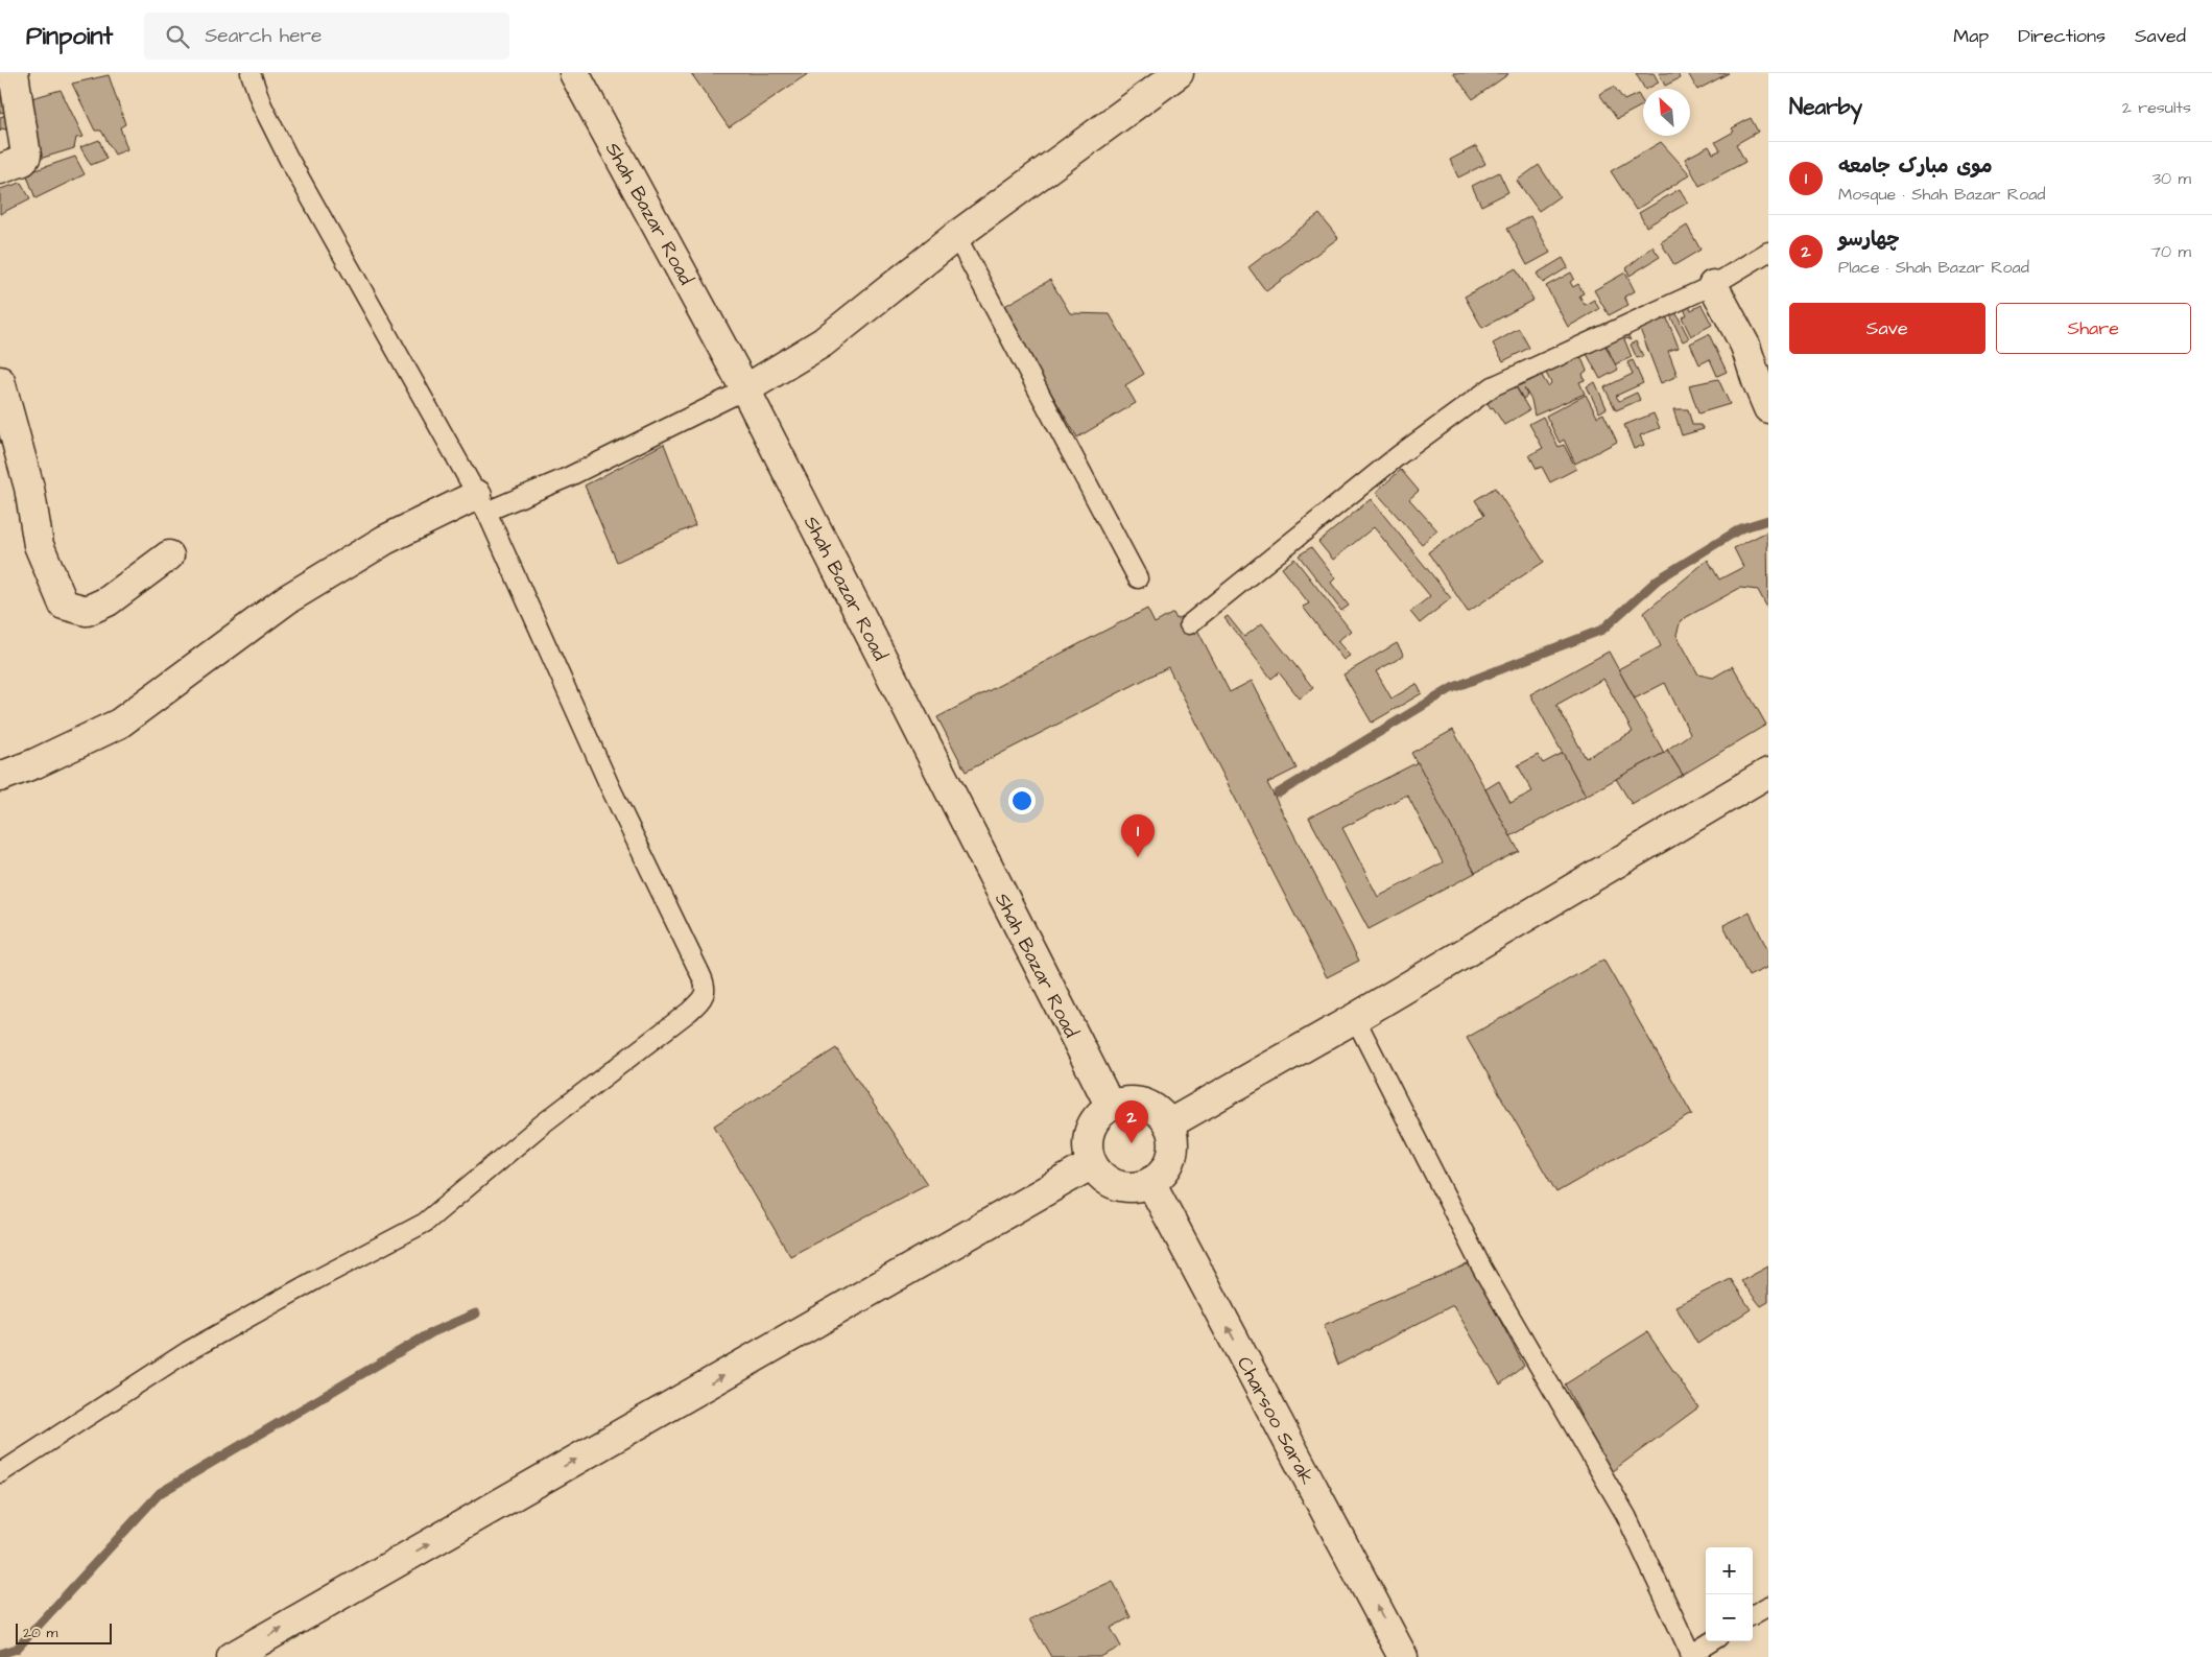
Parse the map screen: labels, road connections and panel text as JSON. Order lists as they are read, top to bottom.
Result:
{
  "streets": {
    "main road": ["Shah Bazar Road", "Charsoo Sarak"]
  },
  "crossings": [
    ["Shah Bazar Road", "Charsoo Sarak"]
  ],
  "one_way": ["Charsoo Sarak"],
  "scale_bar": "20 m",
  "north": "top left",
  "page": {
    "header": "Pinpoint",
    "search": "Search here",
    "nav": ["Map", "Directions", "Saved"],
    "heading": ["Nearby", "2 results"],
    "list": [
      {
        "mark": "1",
        "name": "موی مبارک جامعه",
        "note": "Mosque · Shah Bazar Road",
        "value": "30 m"
      },
      {
        "mark": "2",
        "name": "چهارسو",
        "note": "Place · Shah Bazar Road",
        "value": "70 m"
      }
    ],
    "buttons": ["Save", "Share"],
    "pins": ["1", "2"],
    "map_buttons": ["+", "−"],
    "scale": "20 m"
  }
}
